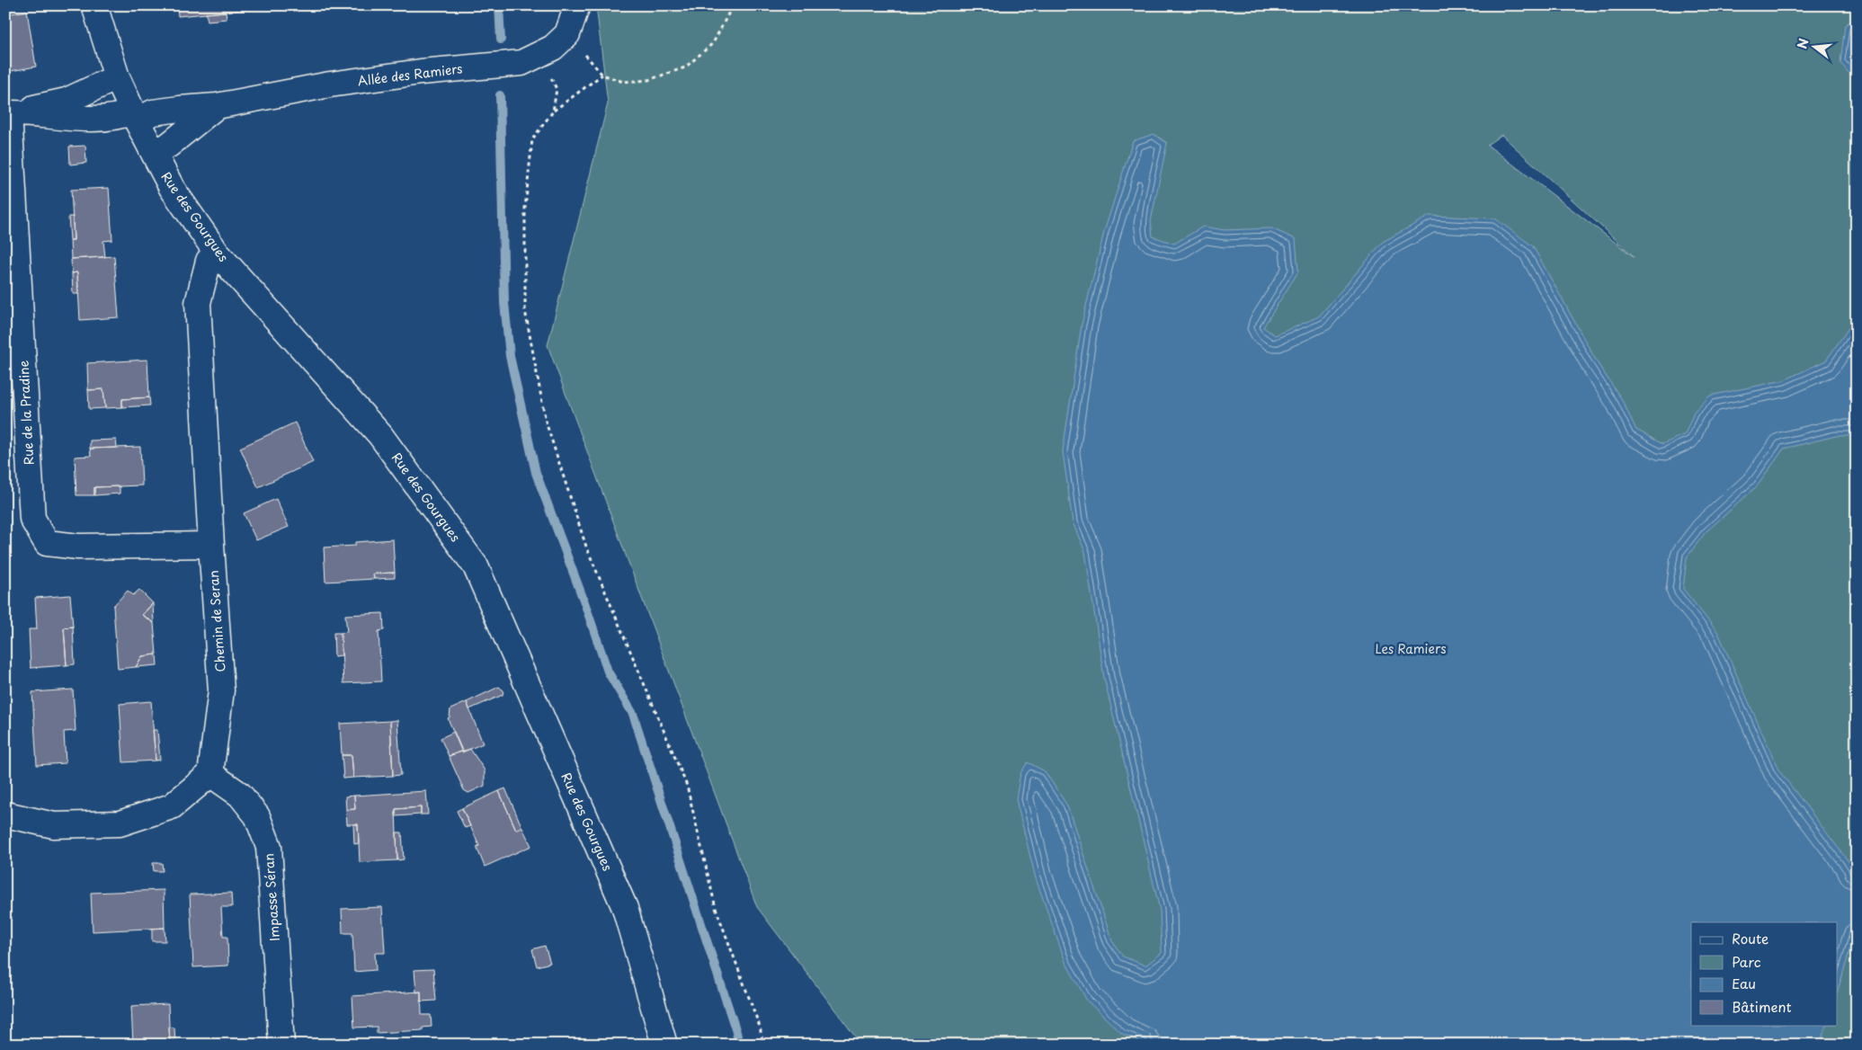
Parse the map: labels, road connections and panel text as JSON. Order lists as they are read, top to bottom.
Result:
{
  "streets": {
    "street": [
      "Allée des Ramiers",
      "Rue des Gourgues",
      "Rue de la Pradine",
      "Chemin de Seran",
      "Impasse Séran"
    ]
  },
  "crossings": [
    ["Allée des Ramiers", "Rue des Gourgues"],
    ["Allée des Ramiers", "Rue de la Pradine"],
    ["Rue des Gourgues", "Chemin de Seran"],
    ["Rue de la Pradine", "Chemin de Seran"],
    ["Chemin de Seran", "Impasse Séran"]
  ],
  "parks": ["Les Ramiers"],
  "legend": [
    "Route",
    "Parc",
    "Eau",
    "Bâtiment"
  ],
  "north": "left"
}
